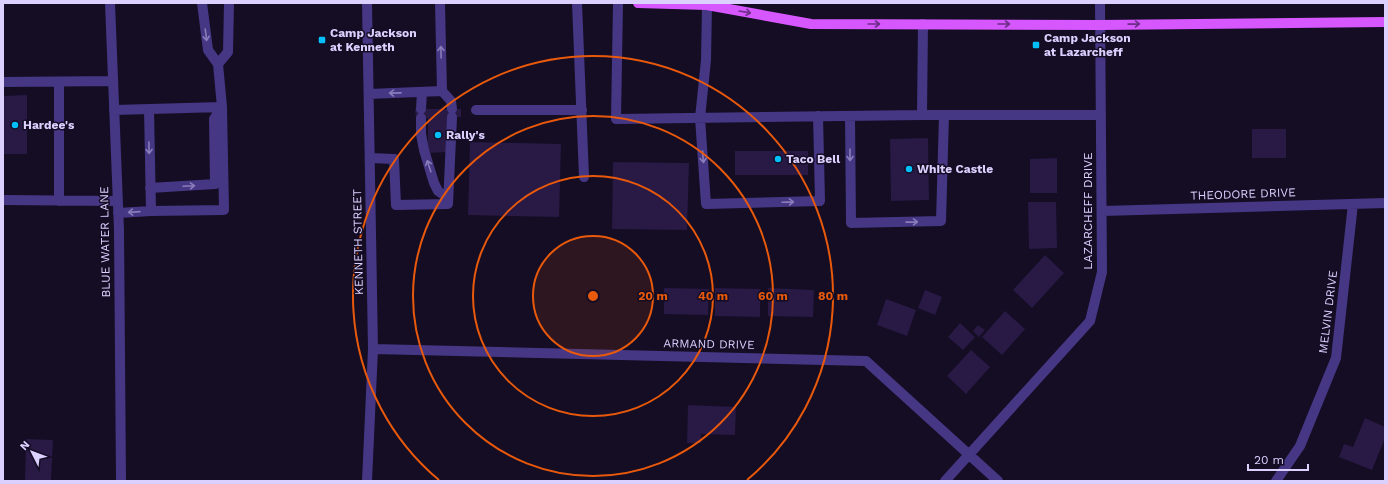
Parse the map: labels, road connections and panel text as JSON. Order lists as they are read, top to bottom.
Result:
{
  "streets": {
    "street": [
      "THEODORE DRIVE",
      "LAZARCHEFF DRIVE",
      "BLUE WATER LANE",
      "KENNETH STREET",
      "MELVIN DRIVE",
      "ARMAND DRIVE"
    ]
  },
  "crossings": [
    ["THEODORE DRIVE", "LAZARCHEFF DRIVE"],
    ["THEODORE DRIVE", "MELVIN DRIVE"],
    ["LAZARCHEFF DRIVE", "ARMAND DRIVE"],
    ["KENNETH STREET", "ARMAND DRIVE"]
  ],
  "places": {
    "transit": ["Camp Jackson at Kenneth", "Camp Jackson at Lazarcheff"],
    "other": [
      "Hardee's",
      "Rally's",
      "Taco Bell",
      "White Castle"
    ]
  },
  "scale_bar": "20 m",
  "north": "top left",
  "rings": [
    "20 m",
    "40 m",
    "60 m",
    "80 m"
  ]
}
